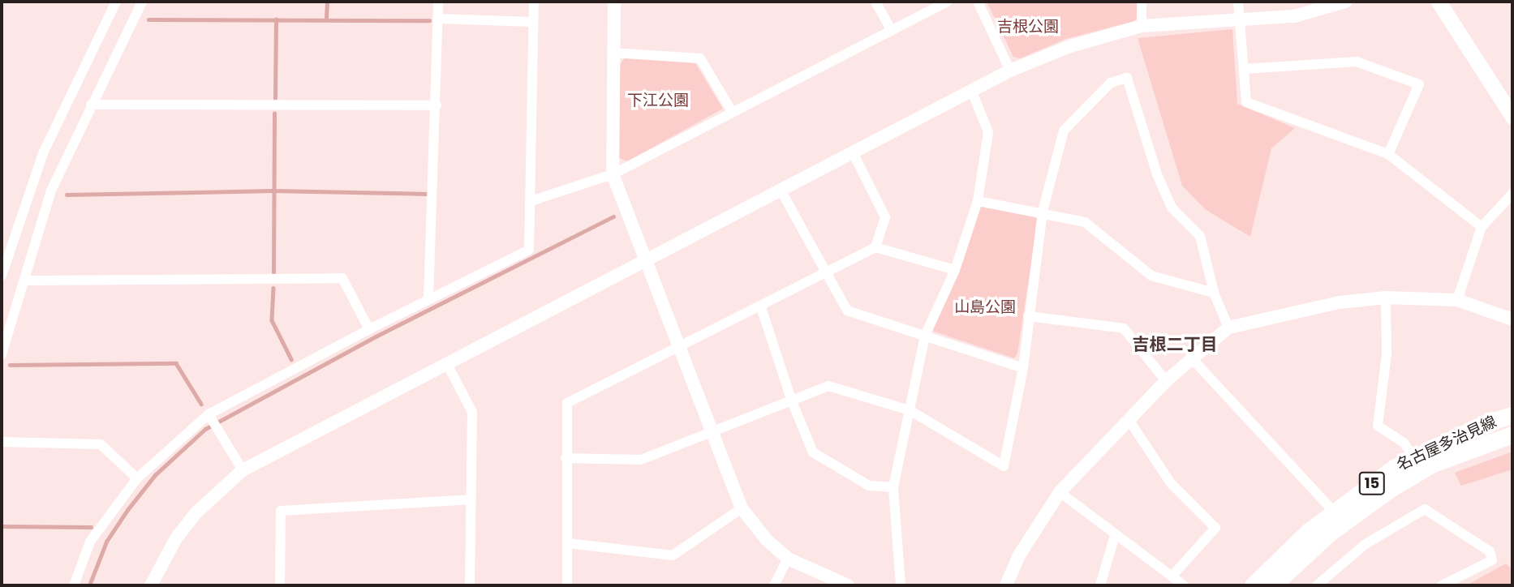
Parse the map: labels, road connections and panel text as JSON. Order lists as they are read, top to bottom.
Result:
{
  "streets": {
    "main road": ["名古屋多治見線", "15"]
  },
  "districts": ["吉根二丁目"],
  "parks": ["吉根公園", "下江公園", "山島公園"]
}
